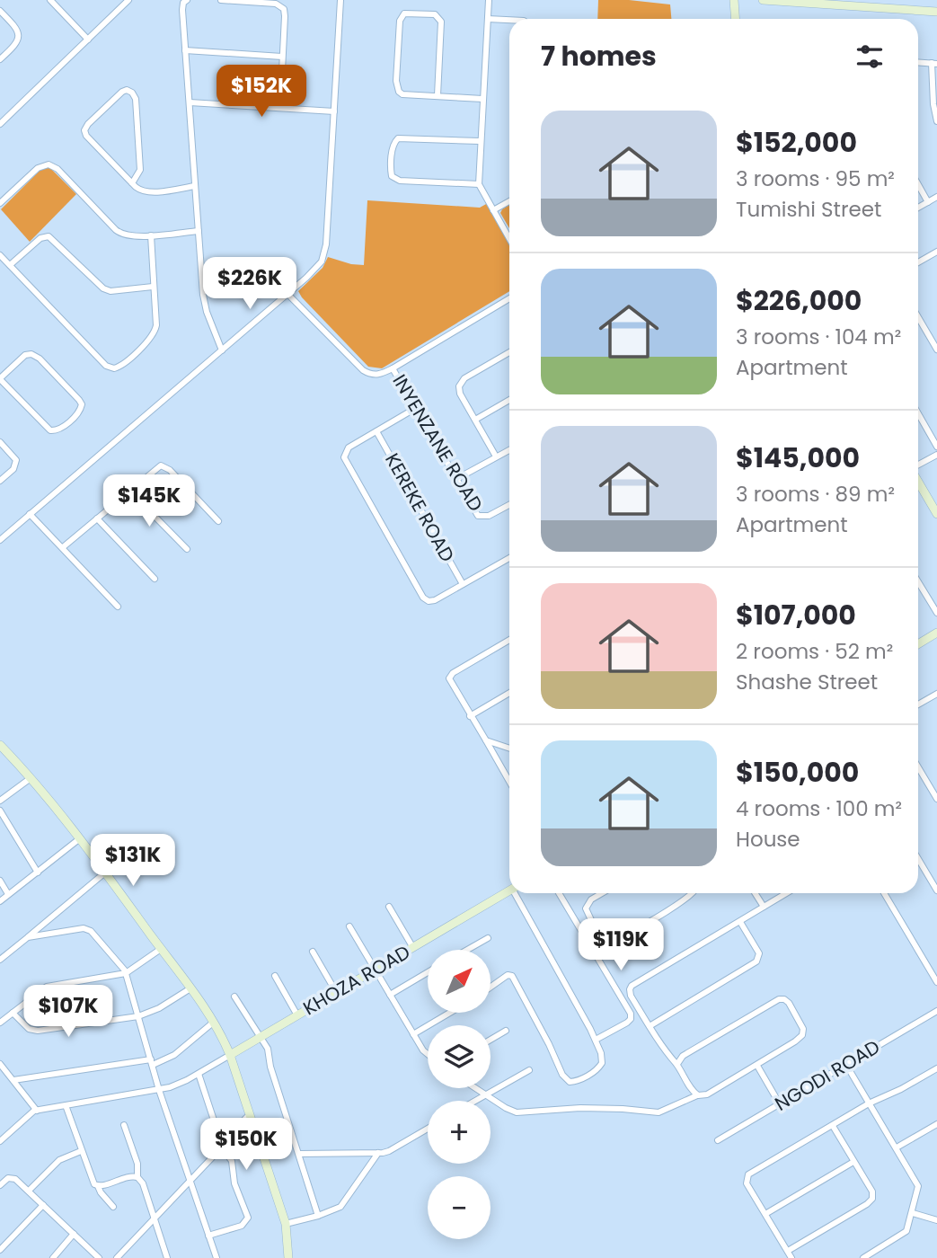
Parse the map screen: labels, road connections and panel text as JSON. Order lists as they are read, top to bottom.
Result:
{
  "streets": {
    "street": [
      "INYENZANE ROAD",
      "KEREKE ROAD",
      "KHOZA ROAD",
      "NGODI ROAD"
    ]
  },
  "north": "top right",
  "page": {
    "heading": "7 homes",
    "price": [
      "$152K",
      "$226K",
      "$145K",
      "$131K",
      "$119K",
      "$107K",
      "$150K"
    ],
    "list": [
      {
        "name": "$152,000",
        "note": "3 rooms · 95 m² · Tumishi Street"
      },
      {
        "name": "$226,000",
        "note": "3 rooms · 104 m² · Apartment"
      },
      {
        "name": "$145,000",
        "note": "3 rooms · 89 m² · Apartment"
      },
      {
        "name": "$107,000",
        "note": "2 rooms · 52 m² · Shashe Street"
      },
      {
        "name": "$150,000",
        "note": "4 rooms · 100 m² · House"
      }
    ],
    "map_buttons": ["+", "−"]
  }
}
